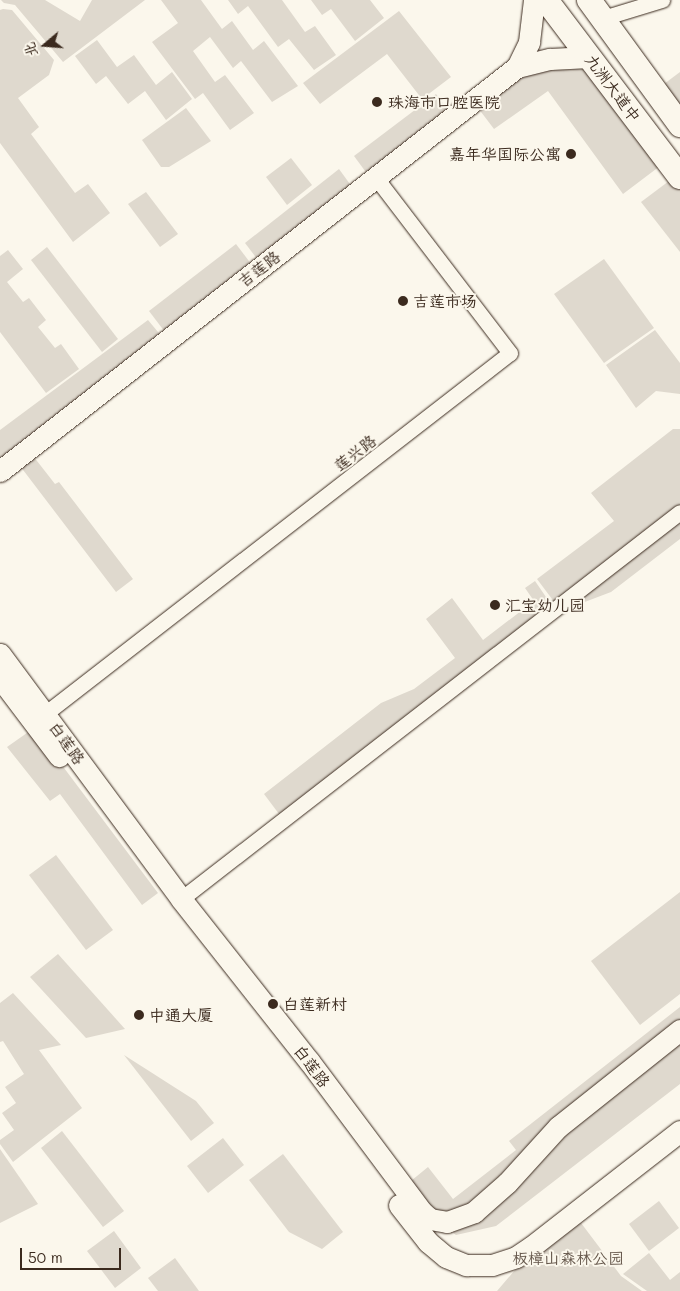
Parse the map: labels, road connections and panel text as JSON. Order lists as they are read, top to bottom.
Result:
{
  "streets": {
    "main road": ["九洲大道中", "吉莲路", "白莲路"],
    "street": ["莲兴路"]
  },
  "crossings": [
    ["吉莲路", "莲兴路"],
    ["莲兴路", "白莲路"]
  ],
  "parks": ["板樟山森林公园"],
  "places": [
    "珠海市口腔医院",
    "嘉年华国际公寓",
    "吉莲市场",
    "汇宝幼儿园",
    "白莲新村",
    "中通大厦"
  ],
  "scale_bar": "50 m",
  "north": "left"
}
